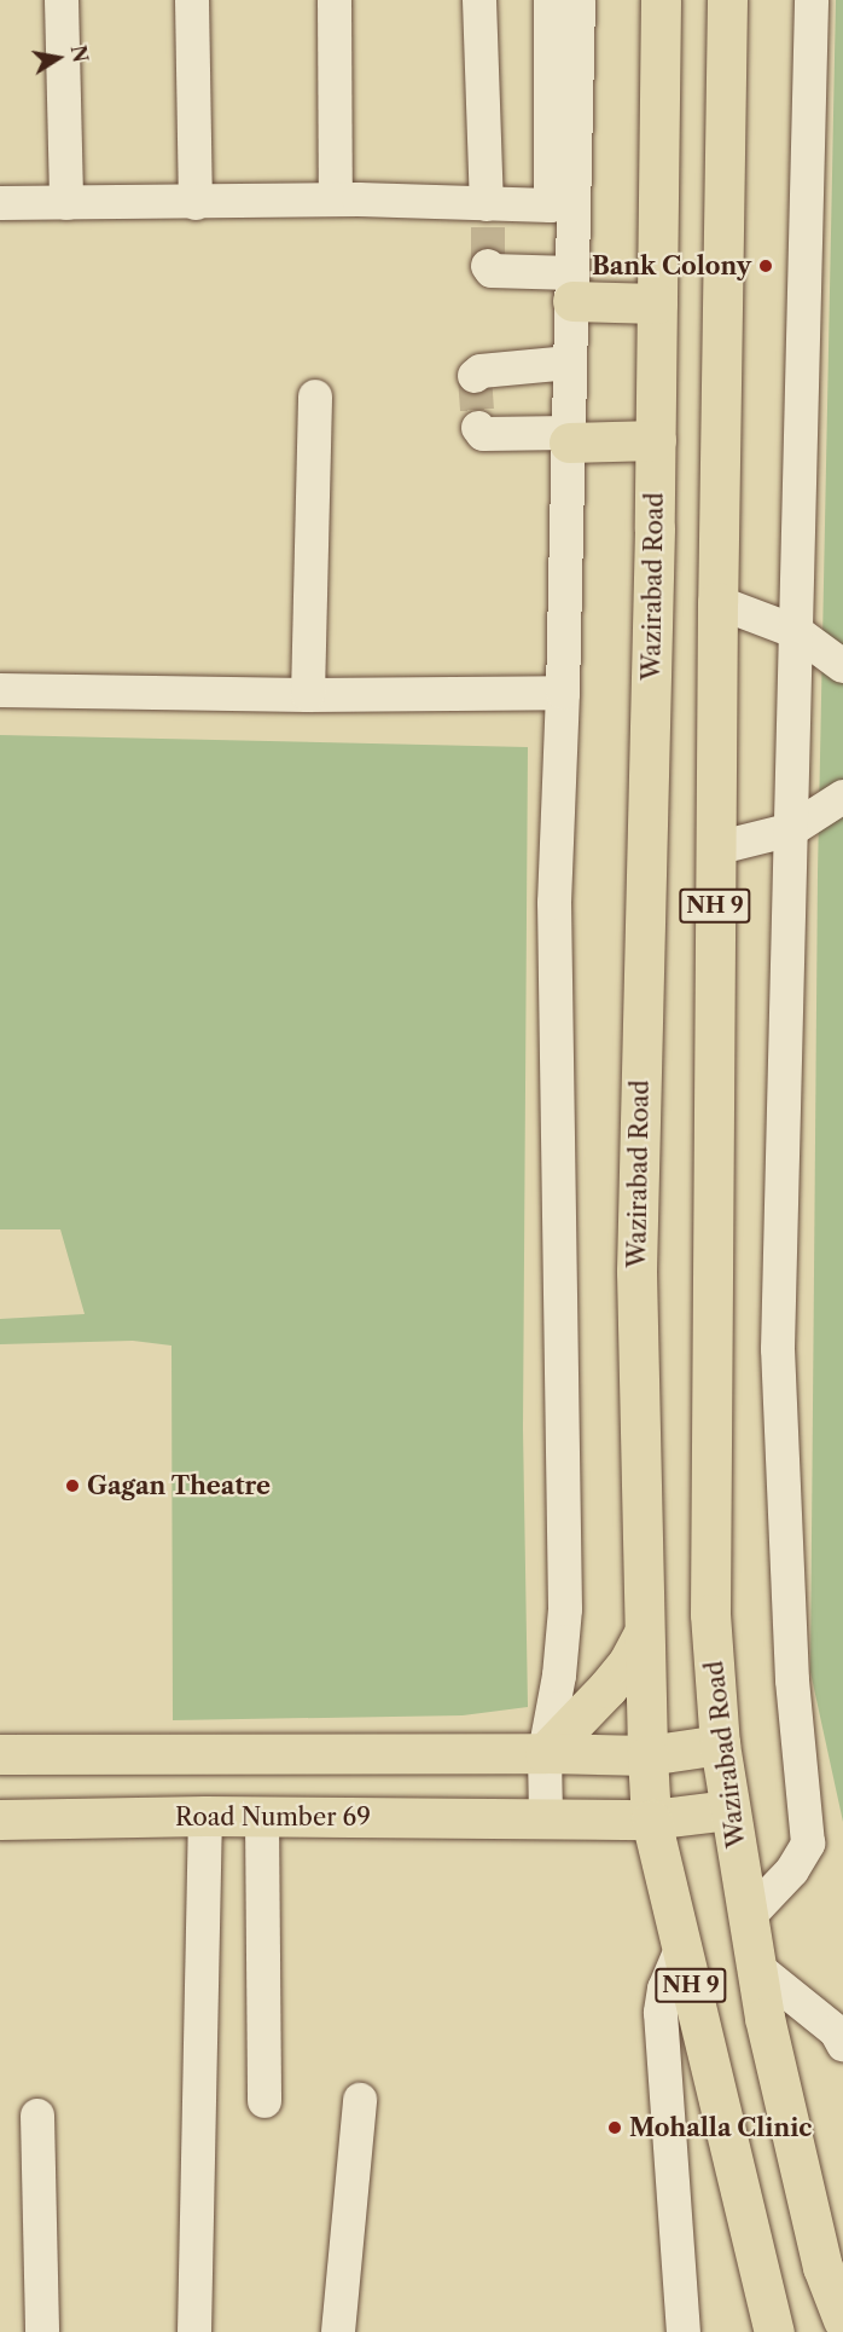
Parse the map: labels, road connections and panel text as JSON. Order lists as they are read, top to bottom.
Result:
{
  "streets": {
    "main road": ["Wazirabad Road", "NH 9", "Road Number 69"]
  },
  "crossings": [
    ["Wazirabad Road", "Road Number 69"]
  ],
  "places": ["Bank Colony", "Gagan Theatre", "Mohalla Clinic"],
  "north": "right"
}
